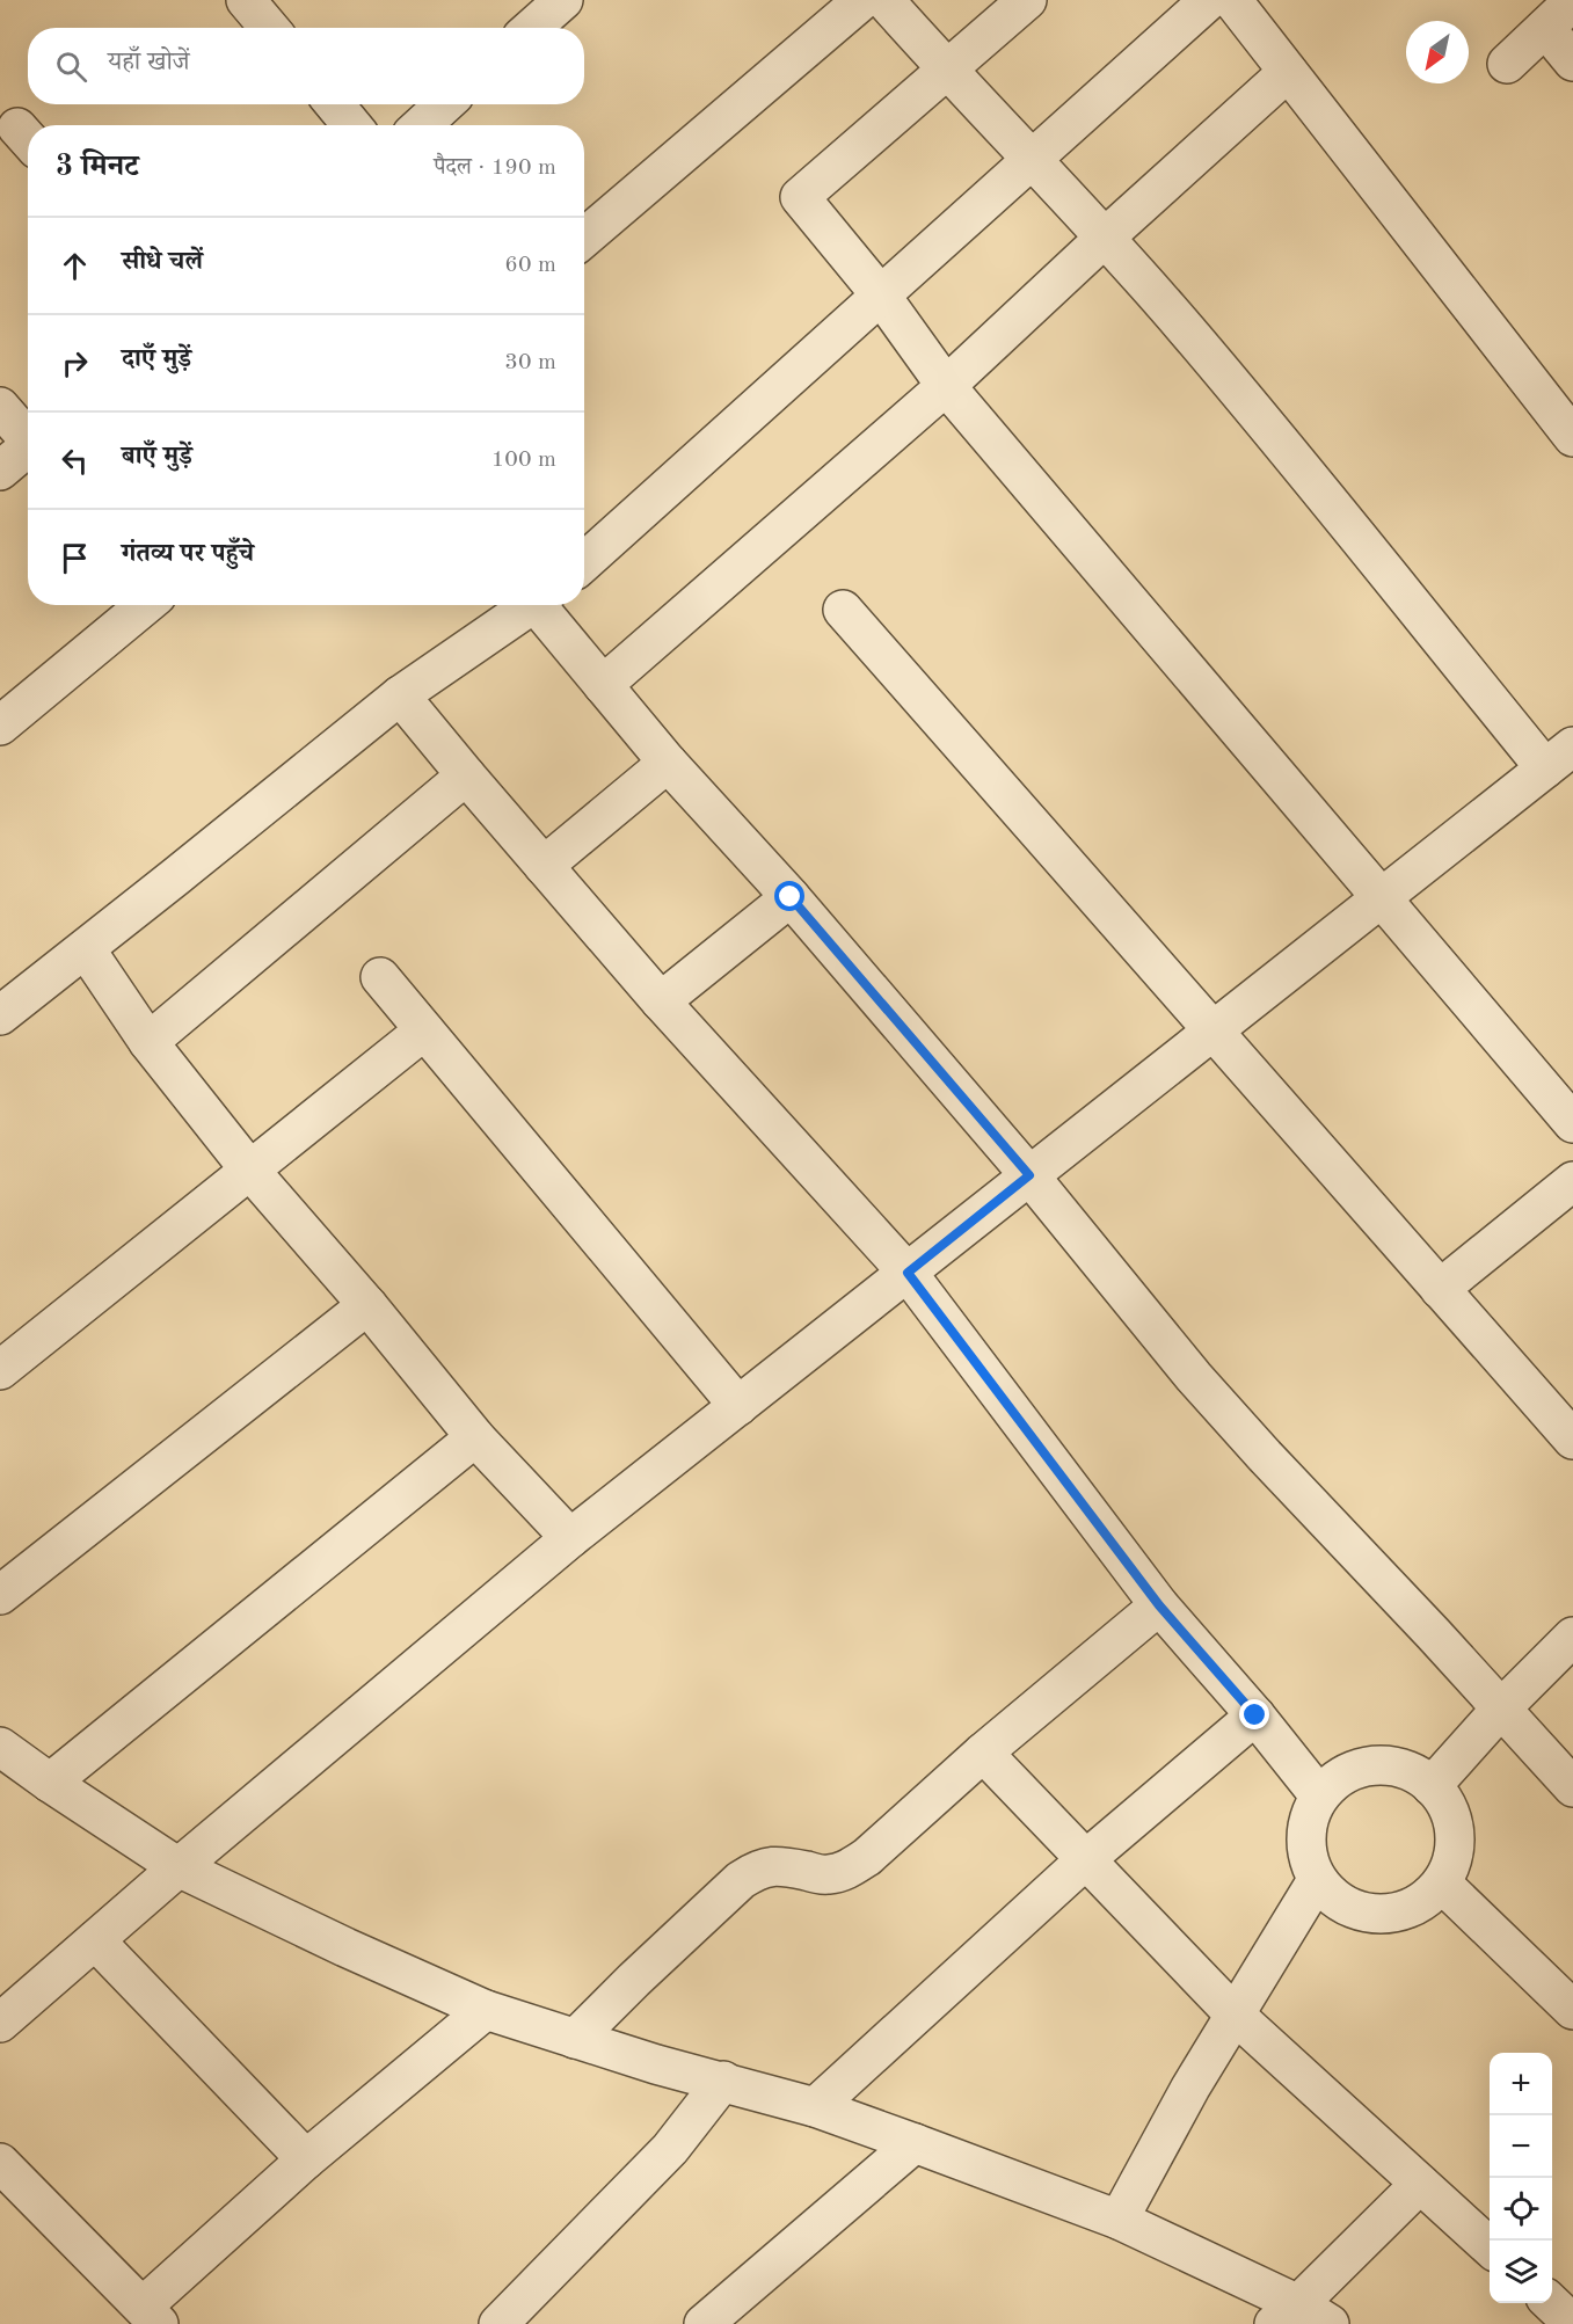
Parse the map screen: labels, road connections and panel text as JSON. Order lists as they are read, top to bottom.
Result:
{
  "north": "bottom left",
  "page": {
    "search": "यहाँ खोजें",
    "heading": ["3 मिनट", "पैदल · 190 m"],
    "list": [
      ["सीधे चलें", "60 m"],
      ["दाएँ मुड़ें", "30 m"],
      ["बाएँ मुड़ें", "100 m"],
      "गंतव्य पर पहुँचे"
    ],
    "map_buttons": ["+", "−"]
  }
}
